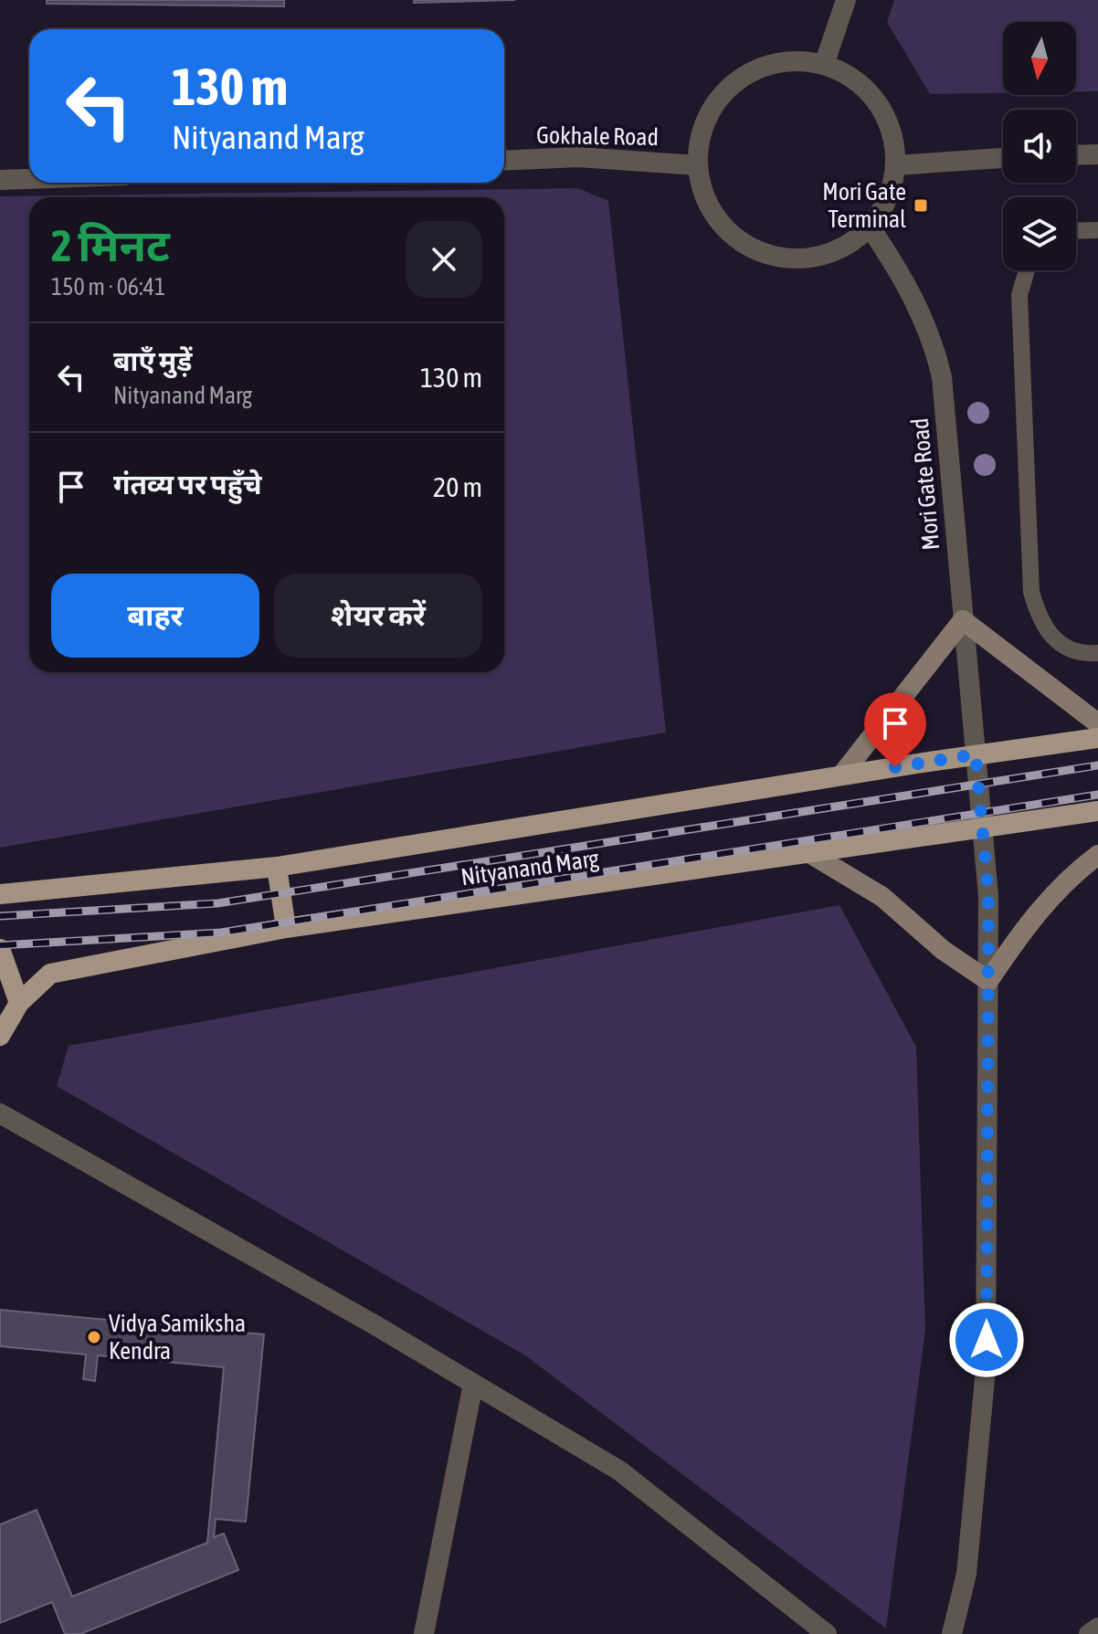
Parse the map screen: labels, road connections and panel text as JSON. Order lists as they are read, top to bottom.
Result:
{
  "streets": {
    "main road": ["Nityanand Marg"],
    "street": ["Gokhale Road", "Mori Gate Road"]
  },
  "crossings": [
    ["Gokhale Road", "Mori Gate Road"],
    ["Mori Gate Road", "Nityanand Marg"]
  ],
  "places": {
    "transit": ["Mori Gate Terminal"],
    "other": ["Vidya Samiksha Kendra"]
  },
  "north": "bottom",
  "page": {
    "turn": ["130 m", "Nityanand Marg"],
    "heading": ["2 मिनट", "150 m · 06:41"],
    "list": [
      {
        "name": "बाएँ मुड़ें",
        "note": "Nityanand Marg",
        "value": "130 m"
      },
      {
        "name": "गंतव्य पर पहुँचे",
        "value": "20 m"
      }
    ],
    "buttons": ["बाहर", "शेयर करें"]
  }
}
